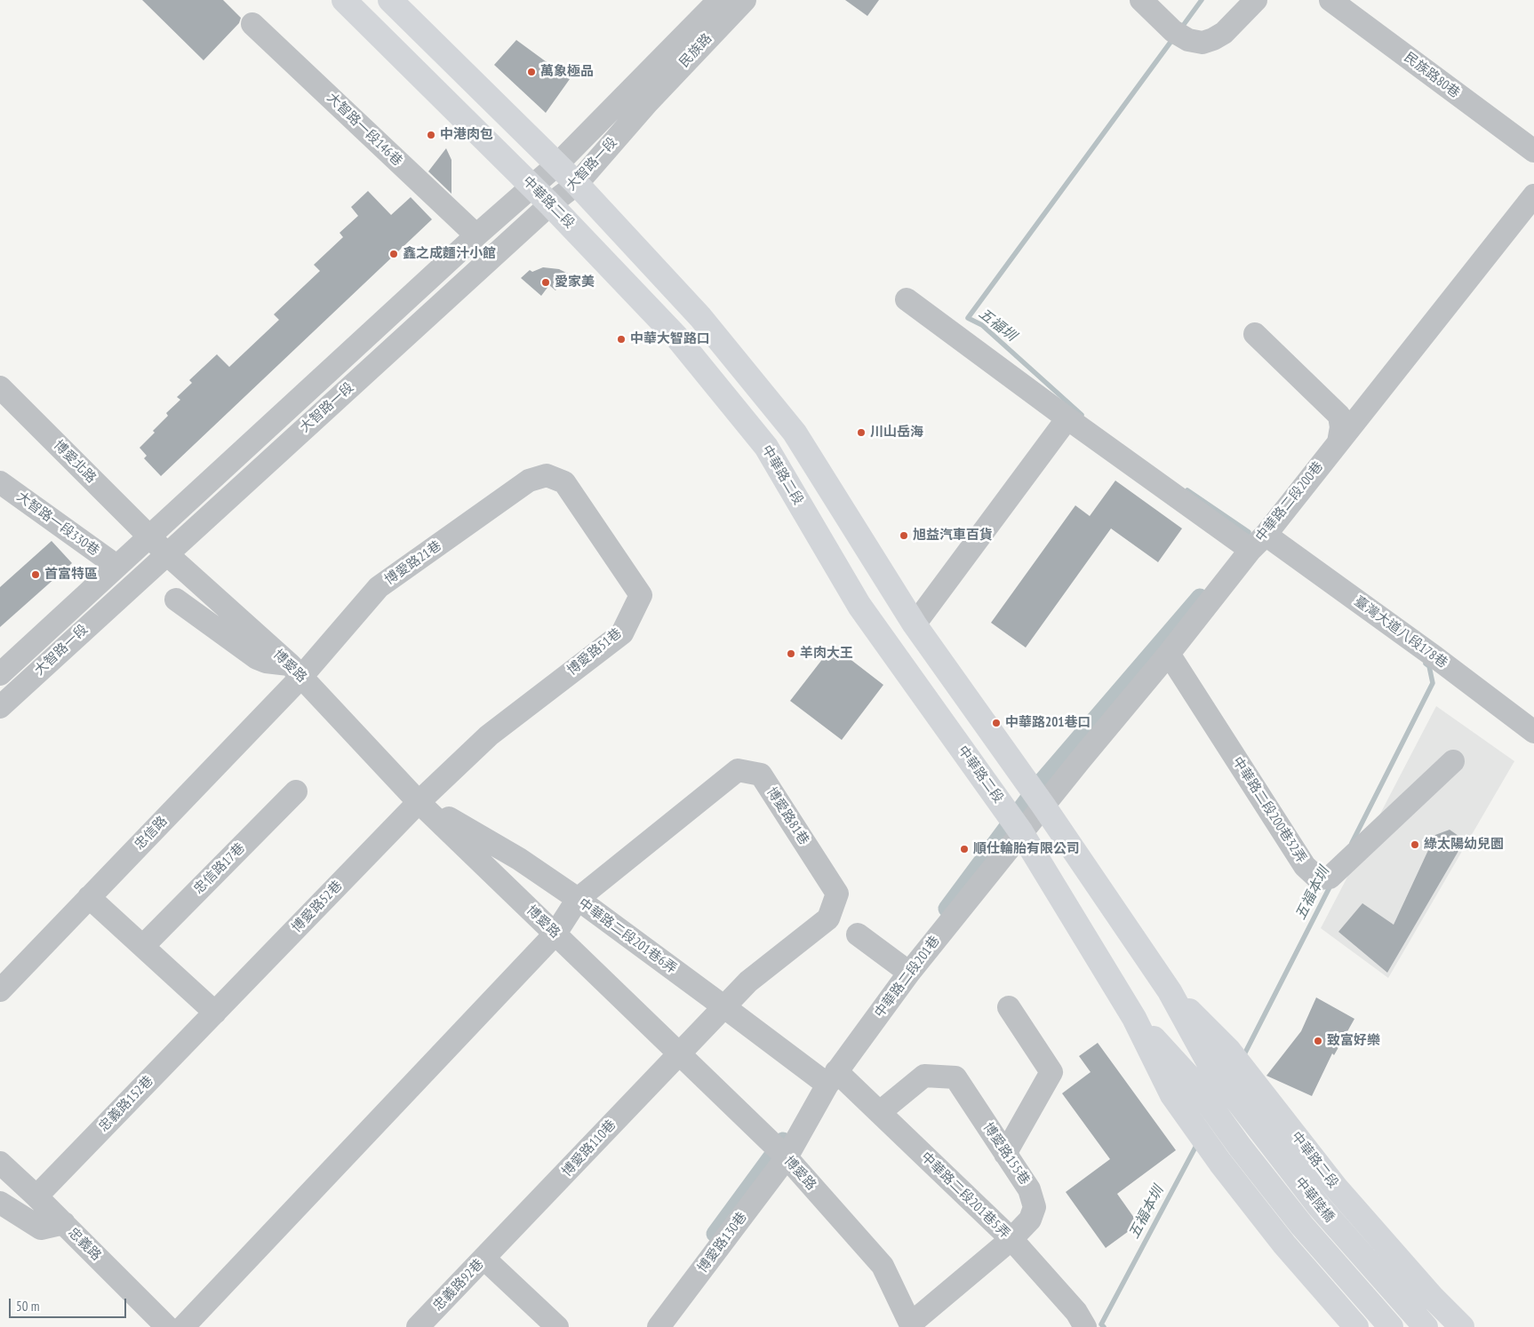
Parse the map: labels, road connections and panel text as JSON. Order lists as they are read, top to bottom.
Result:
{
  "streets": {
    "main road": ["中華路二段", "中華陸橋"],
    "street": [
      "民族路",
      "民族路80巷",
      "大智路一段146巷",
      "大智路一段",
      "博愛北路",
      "中華路二段200巷",
      "大智路一段330巷",
      "博愛路21巷",
      "臺灣大道八段178巷",
      "博愛路51巷",
      "博愛路",
      "中華路二段200巷32弄",
      "博愛路81巷",
      "忠信路",
      "忠信路17巷",
      "博愛路52巷",
      "中華路二段201巷6弄",
      "中華路二段201巷",
      "忠義路152巷",
      "博愛路110巷",
      "博愛路155巷",
      "中華路二段201巷5弄",
      "博愛路130巷",
      "忠義路",
      "忠義路92巷"
    ]
  },
  "crossings": [
    ["民族路", "大智路一段"],
    ["大智路一段146巷", "大智路一段"],
    ["大智路一段", "中華路二段"],
    ["大智路一段", "博愛北路"],
    ["大智路一段", "大智路一段330巷"],
    ["大智路一段", "博愛路"],
    ["中華路二段", "中華路二段200巷"],
    ["中華路二段", "中華路二段201巷"],
    ["中華路二段", "中華陸橋"],
    ["博愛北路", "博愛路"],
    ["中華路二段200巷", "臺灣大道八段178巷"],
    ["中華路二段200巷", "中華路二段200巷32弄"],
    ["中華路二段200巷", "中華路二段201巷"],
    ["博愛路21巷", "博愛路51巷"],
    ["博愛路21巷", "博愛路"],
    ["博愛路21巷", "忠信路"],
    ["博愛路51巷", "博愛路"],
    ["博愛路51巷", "博愛路52巷"],
    ["博愛路51巷", "中華路二段201巷6弄"],
    ["博愛路", "博愛路81巷"],
    ["博愛路", "忠信路"],
    ["博愛路", "博愛路52巷"],
    ["博愛路", "中華路二段201巷6弄"],
    ["博愛路", "中華路二段201巷"],
    ["博愛路", "博愛路110巷"],
    ["博愛路", "博愛路155巷"],
    ["博愛路", "博愛路130巷"],
    ["博愛路81巷", "中華路二段201巷6弄"],
    ["博愛路81巷", "博愛路110巷"],
    ["博愛路52巷", "中華路二段201巷6弄"],
    ["博愛路52巷", "忠義路152巷"],
    ["中華路二段201巷6弄", "中華路二段201巷"],
    ["中華路二段201巷6弄", "中華路二段201巷5弄"],
    ["中華路二段201巷", "中華路二段201巷5弄"],
    ["中華路二段201巷", "博愛路130巷"],
    ["忠義路152巷", "忠義路"],
    ["博愛路110巷", "忠義路92巷"],
    ["博愛路155巷", "中華路二段201巷5弄"]
  ],
  "water": ["五福圳", "五福本圳"],
  "places": [
    "萬象極品",
    "中港肉包",
    "鑫之成麵汁小館",
    "愛家美",
    "中華大智路口",
    "川山岳海",
    "旭益汽車百貨",
    "首富特區",
    "羊肉大王",
    "中華路201巷口",
    "綠太陽幼兒園",
    "順仕輪胎有限公司",
    "致富好樂"
  ],
  "scale_bar": "50 m"
}
